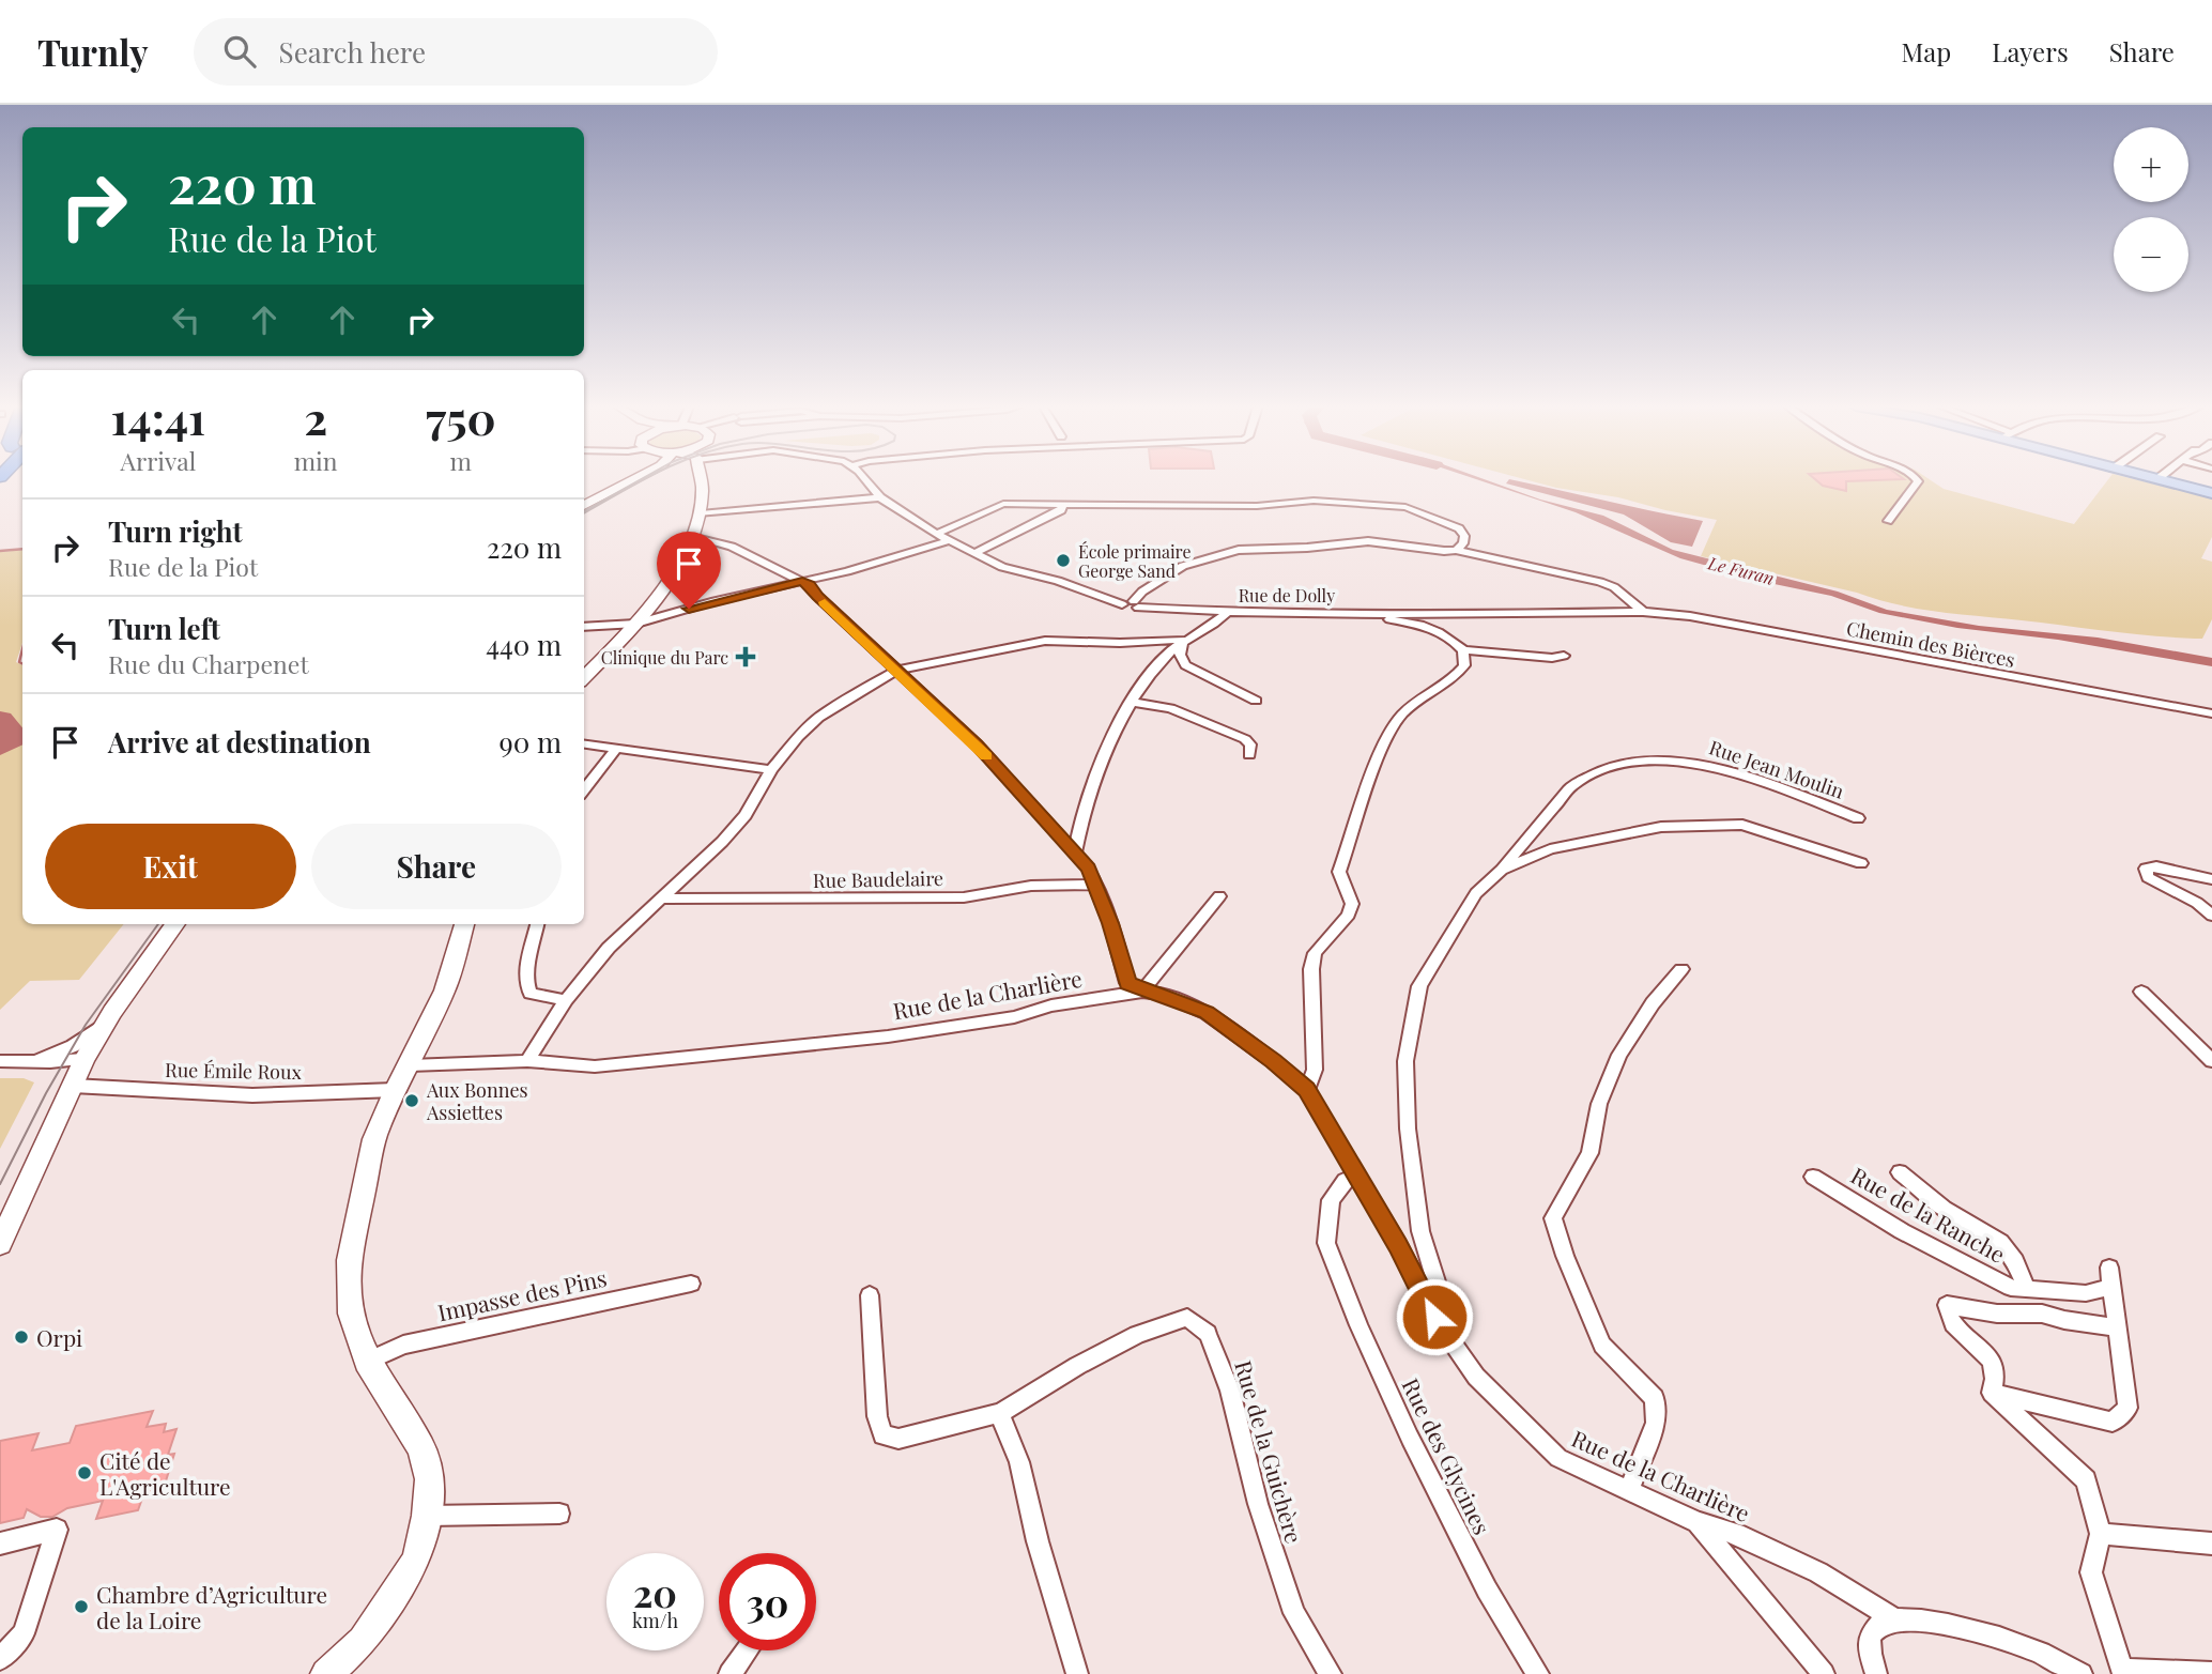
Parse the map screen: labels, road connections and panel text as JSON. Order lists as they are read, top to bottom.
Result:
{
  "streets": {
    "street": [
      "Rue de Dolly",
      "Chemin des Bièrces",
      "Rue Jean Moulin",
      "Rue Baudelaire",
      "Rue de la Charlière",
      "Rue Émile Roux",
      "Rue de la Ranche",
      "Impasse des Pins",
      "Rue de la Guichère",
      "Rue des Glycines"
    ]
  },
  "crossings": [
    ["Rue de Dolly", "Chemin des Bièrces"],
    ["Rue Jean Moulin", "Rue de la Charlière"],
    ["Rue de la Charlière", "Rue des Glycines"]
  ],
  "water": ["Le Furan"],
  "places": {
    "other": [
      "École primaire George Sand",
      "Aux Bonnes Assiettes",
      "Orpi",
      "Cité de L'Agriculture",
      "Chambre d’Agriculture de la Loire"
    ],
    "health": ["Clinique du Parc"]
  },
  "page": {
    "header": "Turnly",
    "search": "Search here",
    "nav": ["Map", "Layers", "Share"],
    "map_buttons": ["+", "−"],
    "turn": ["220 m", "Rue de la Piot"],
    "eta": [
      "14:41",
      "Arrival",
      "2",
      "min",
      "750",
      "m"
    ],
    "list": [
      {
        "name": "Turn right",
        "note": "Rue de la Piot",
        "value": "220 m"
      },
      {
        "name": "Turn left",
        "note": "Rue du Charpenet",
        "value": "440 m"
      },
      {
        "name": "Arrive at destination",
        "value": "90 m"
      }
    ],
    "buttons": ["Exit", "Share"],
    "speed": "20 km/h",
    "limit": "30"
  }
}
